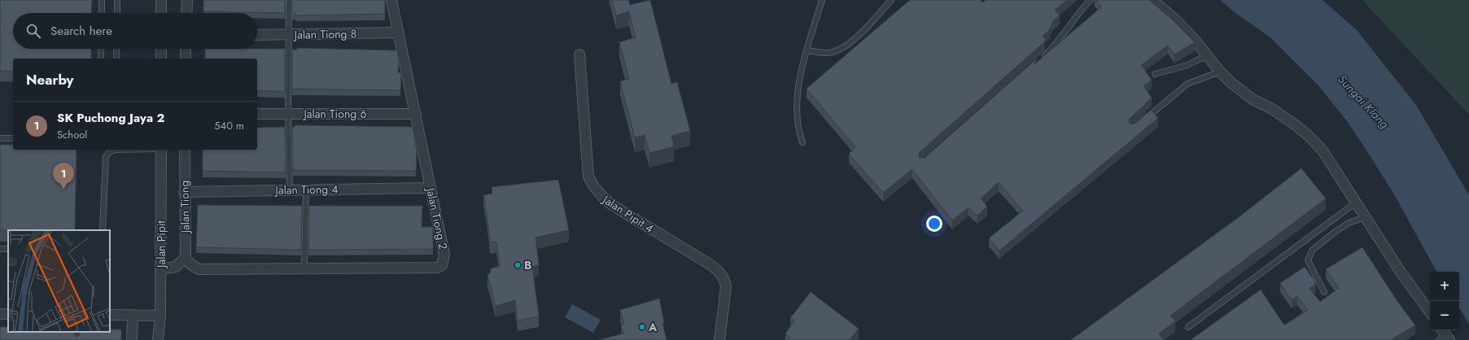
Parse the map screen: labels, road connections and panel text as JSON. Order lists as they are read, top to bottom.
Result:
{
  "streets": {
    "street": [
      "Jalan Tiong 8",
      "Jalan Tiong 6",
      "Jalan Tiong 4",
      "Jalan Tiong",
      "Jalan Pipit 4",
      "Jalan Tiong 2",
      "Jalan Pipit"
    ]
  },
  "crossings": [
    ["Jalan Tiong 8", "Jalan Tiong 2"],
    ["Jalan Tiong 6", "Jalan Tiong 2"],
    ["Jalan Tiong 4", "Jalan Tiong"],
    ["Jalan Tiong 4", "Jalan Tiong 2"],
    ["Jalan Tiong", "Jalan Tiong 2"]
  ],
  "water": ["Sungai Klang"],
  "places": ["B", "A"],
  "page": {
    "search": "Search here",
    "heading": "Nearby",
    "list": [
      {
        "mark": "1",
        "name": "SK Puchong Jaya 2",
        "note": "School",
        "value": "540 m"
      }
    ],
    "pins": "1",
    "map_buttons": ["+", "−"]
  }
}
